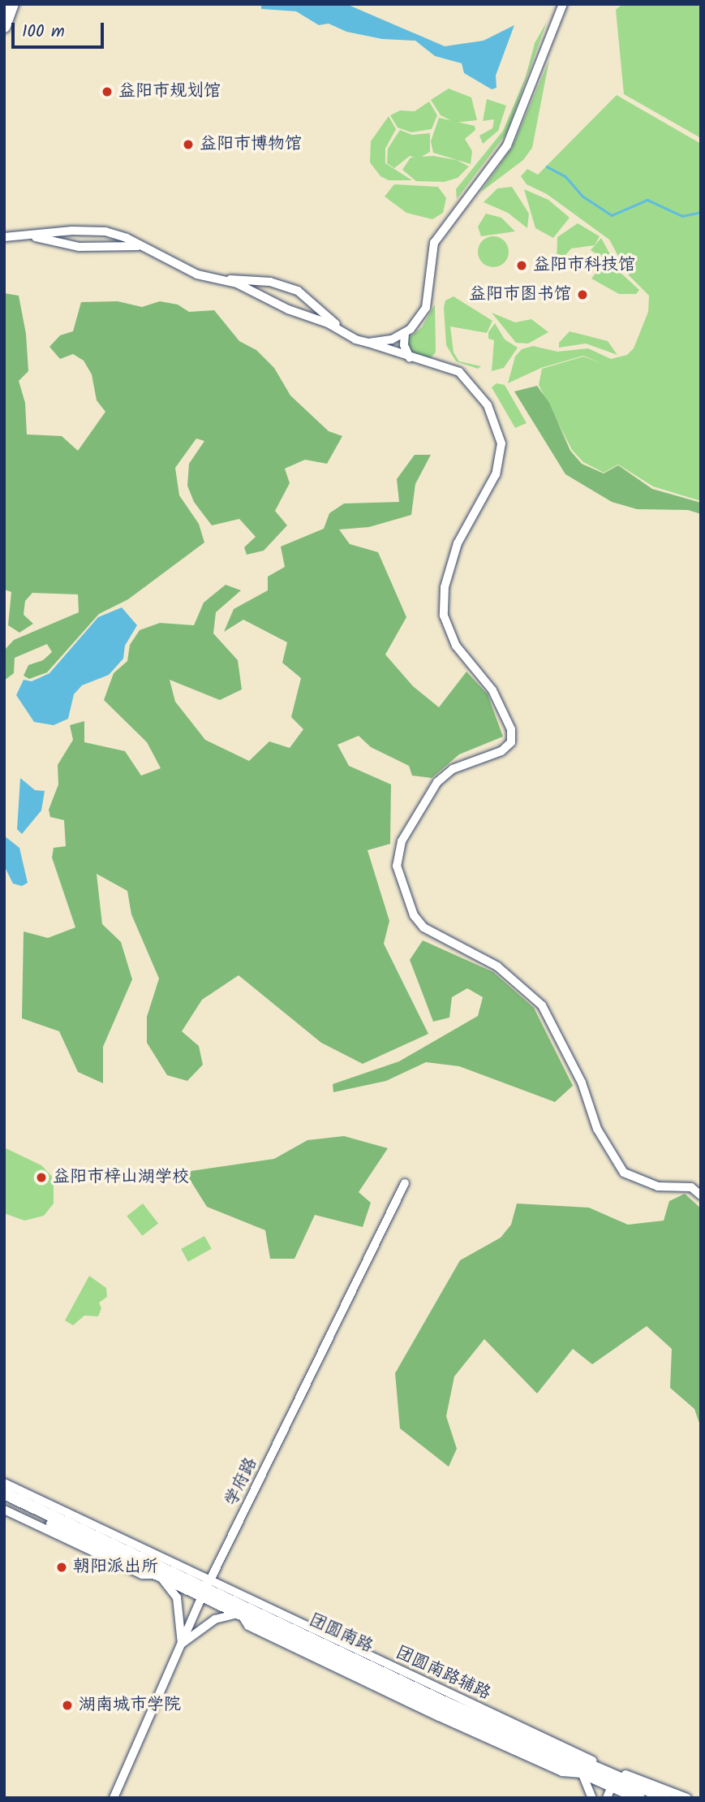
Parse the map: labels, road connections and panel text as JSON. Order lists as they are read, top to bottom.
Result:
{
  "streets": {
    "main road": ["团圆南路"],
    "street": ["学府路"]
  },
  "crossings": [
    ["学府路", "团圆南路"]
  ],
  "places": [
    "益阳市规划馆",
    "益阳市博物馆",
    "益阳市科技馆",
    "益阳市图书馆",
    "益阳市梓山湖学校",
    "朝阳派出所",
    "湖南城市学院"
  ],
  "scale_bar": "100 m"
}
